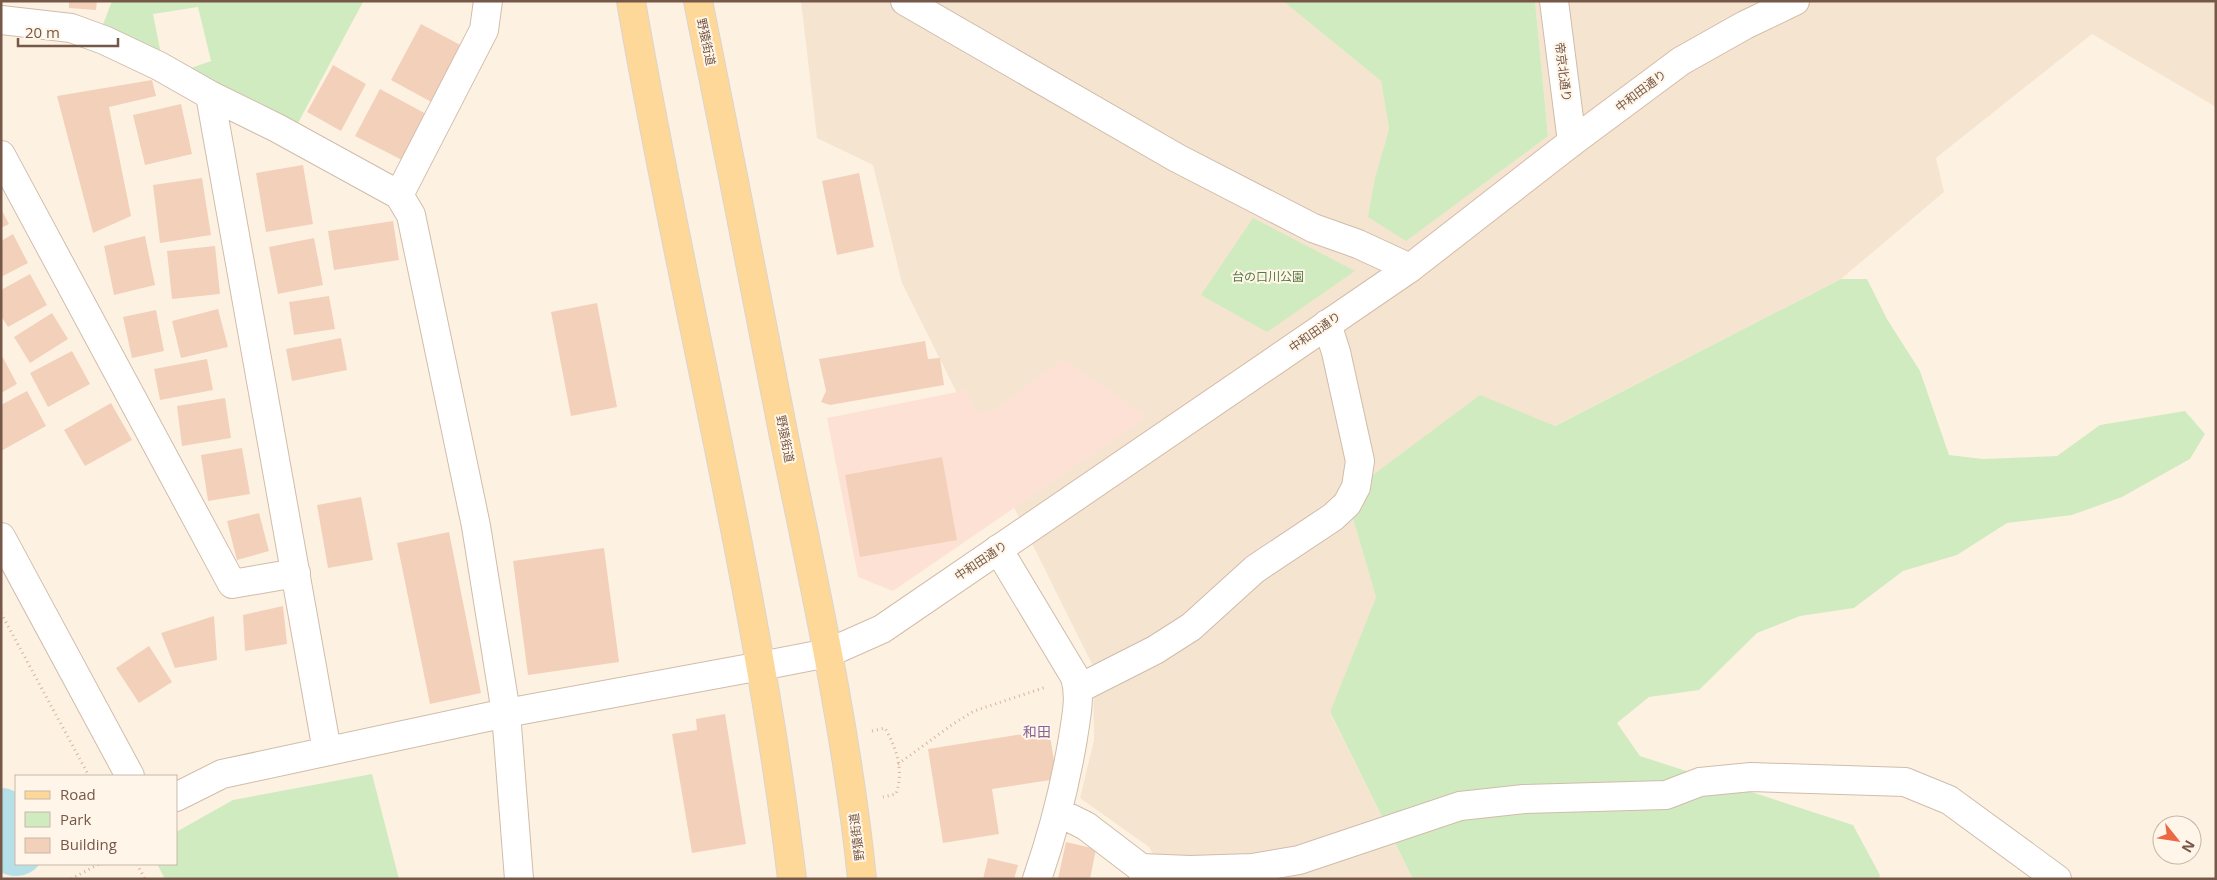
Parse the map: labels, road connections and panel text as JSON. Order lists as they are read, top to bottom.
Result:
{
  "streets": {
    "main road": ["野猿街道"],
    "street": ["帝京北通り", "中和田通り"]
  },
  "crossings": [
    ["野猿街道", "中和田通り"],
    ["帝京北通り", "中和田通り"]
  ],
  "districts": ["和田"],
  "parks": ["台の口川公園"],
  "legend": ["Road", "Park", "Building"],
  "scale_bar": "20 m",
  "north": "bottom right"
}
